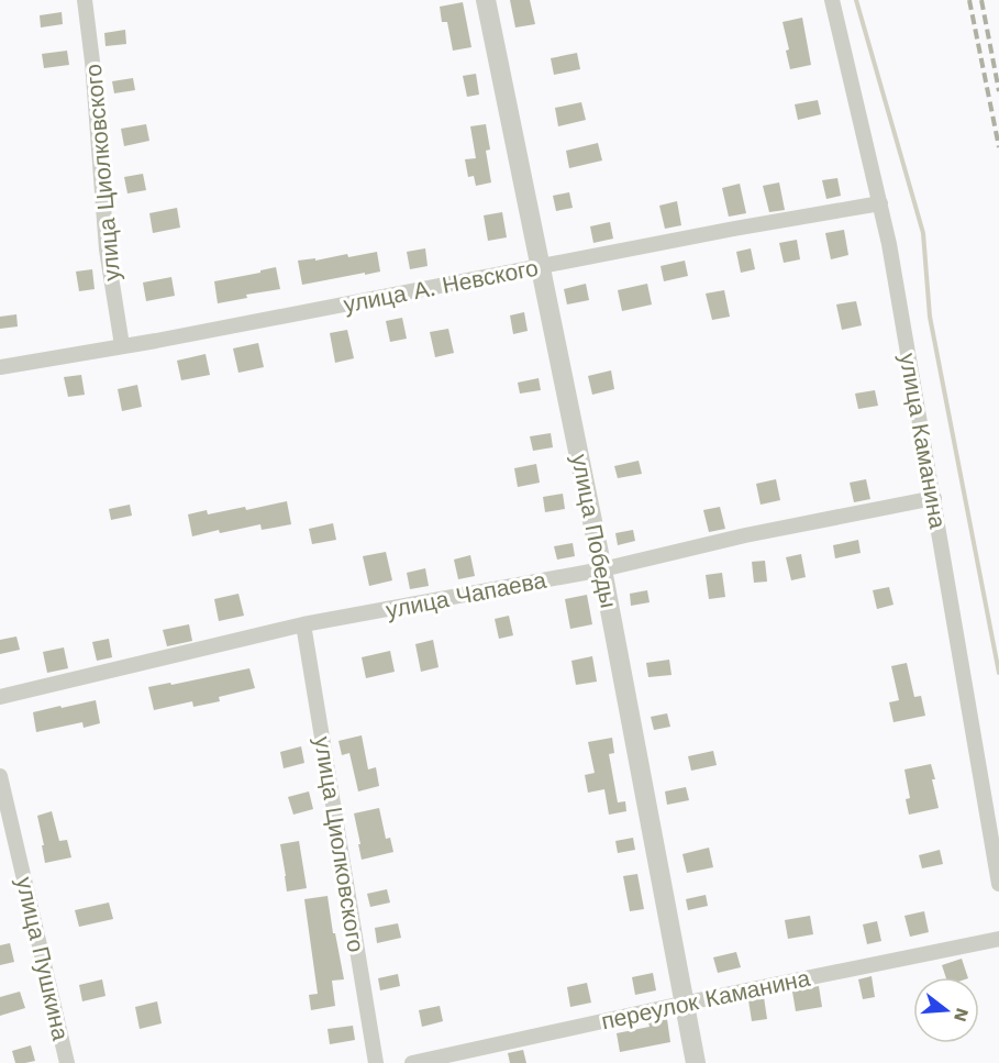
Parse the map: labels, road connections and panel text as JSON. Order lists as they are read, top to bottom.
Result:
{
  "streets": {
    "street": [
      "улица Циолковского",
      "улица А. Невского",
      "улица Каманина",
      "улица Победы",
      "улица Чапаева",
      "улица Пушкина",
      "переулок Каманина"
    ]
  },
  "crossings": [
    ["улица Циолковского", "улица А. Невского"],
    ["улица Циолковского", "улица Чапаева"],
    ["улица А. Невского", "улица Каманина"],
    ["улица А. Невского", "улица Победы"],
    ["улица Каманина", "улица Чапаева"],
    ["улица Победы", "улица Чапаева"],
    ["улица Победы", "переулок Каманина"]
  ],
  "north": "right"
}
